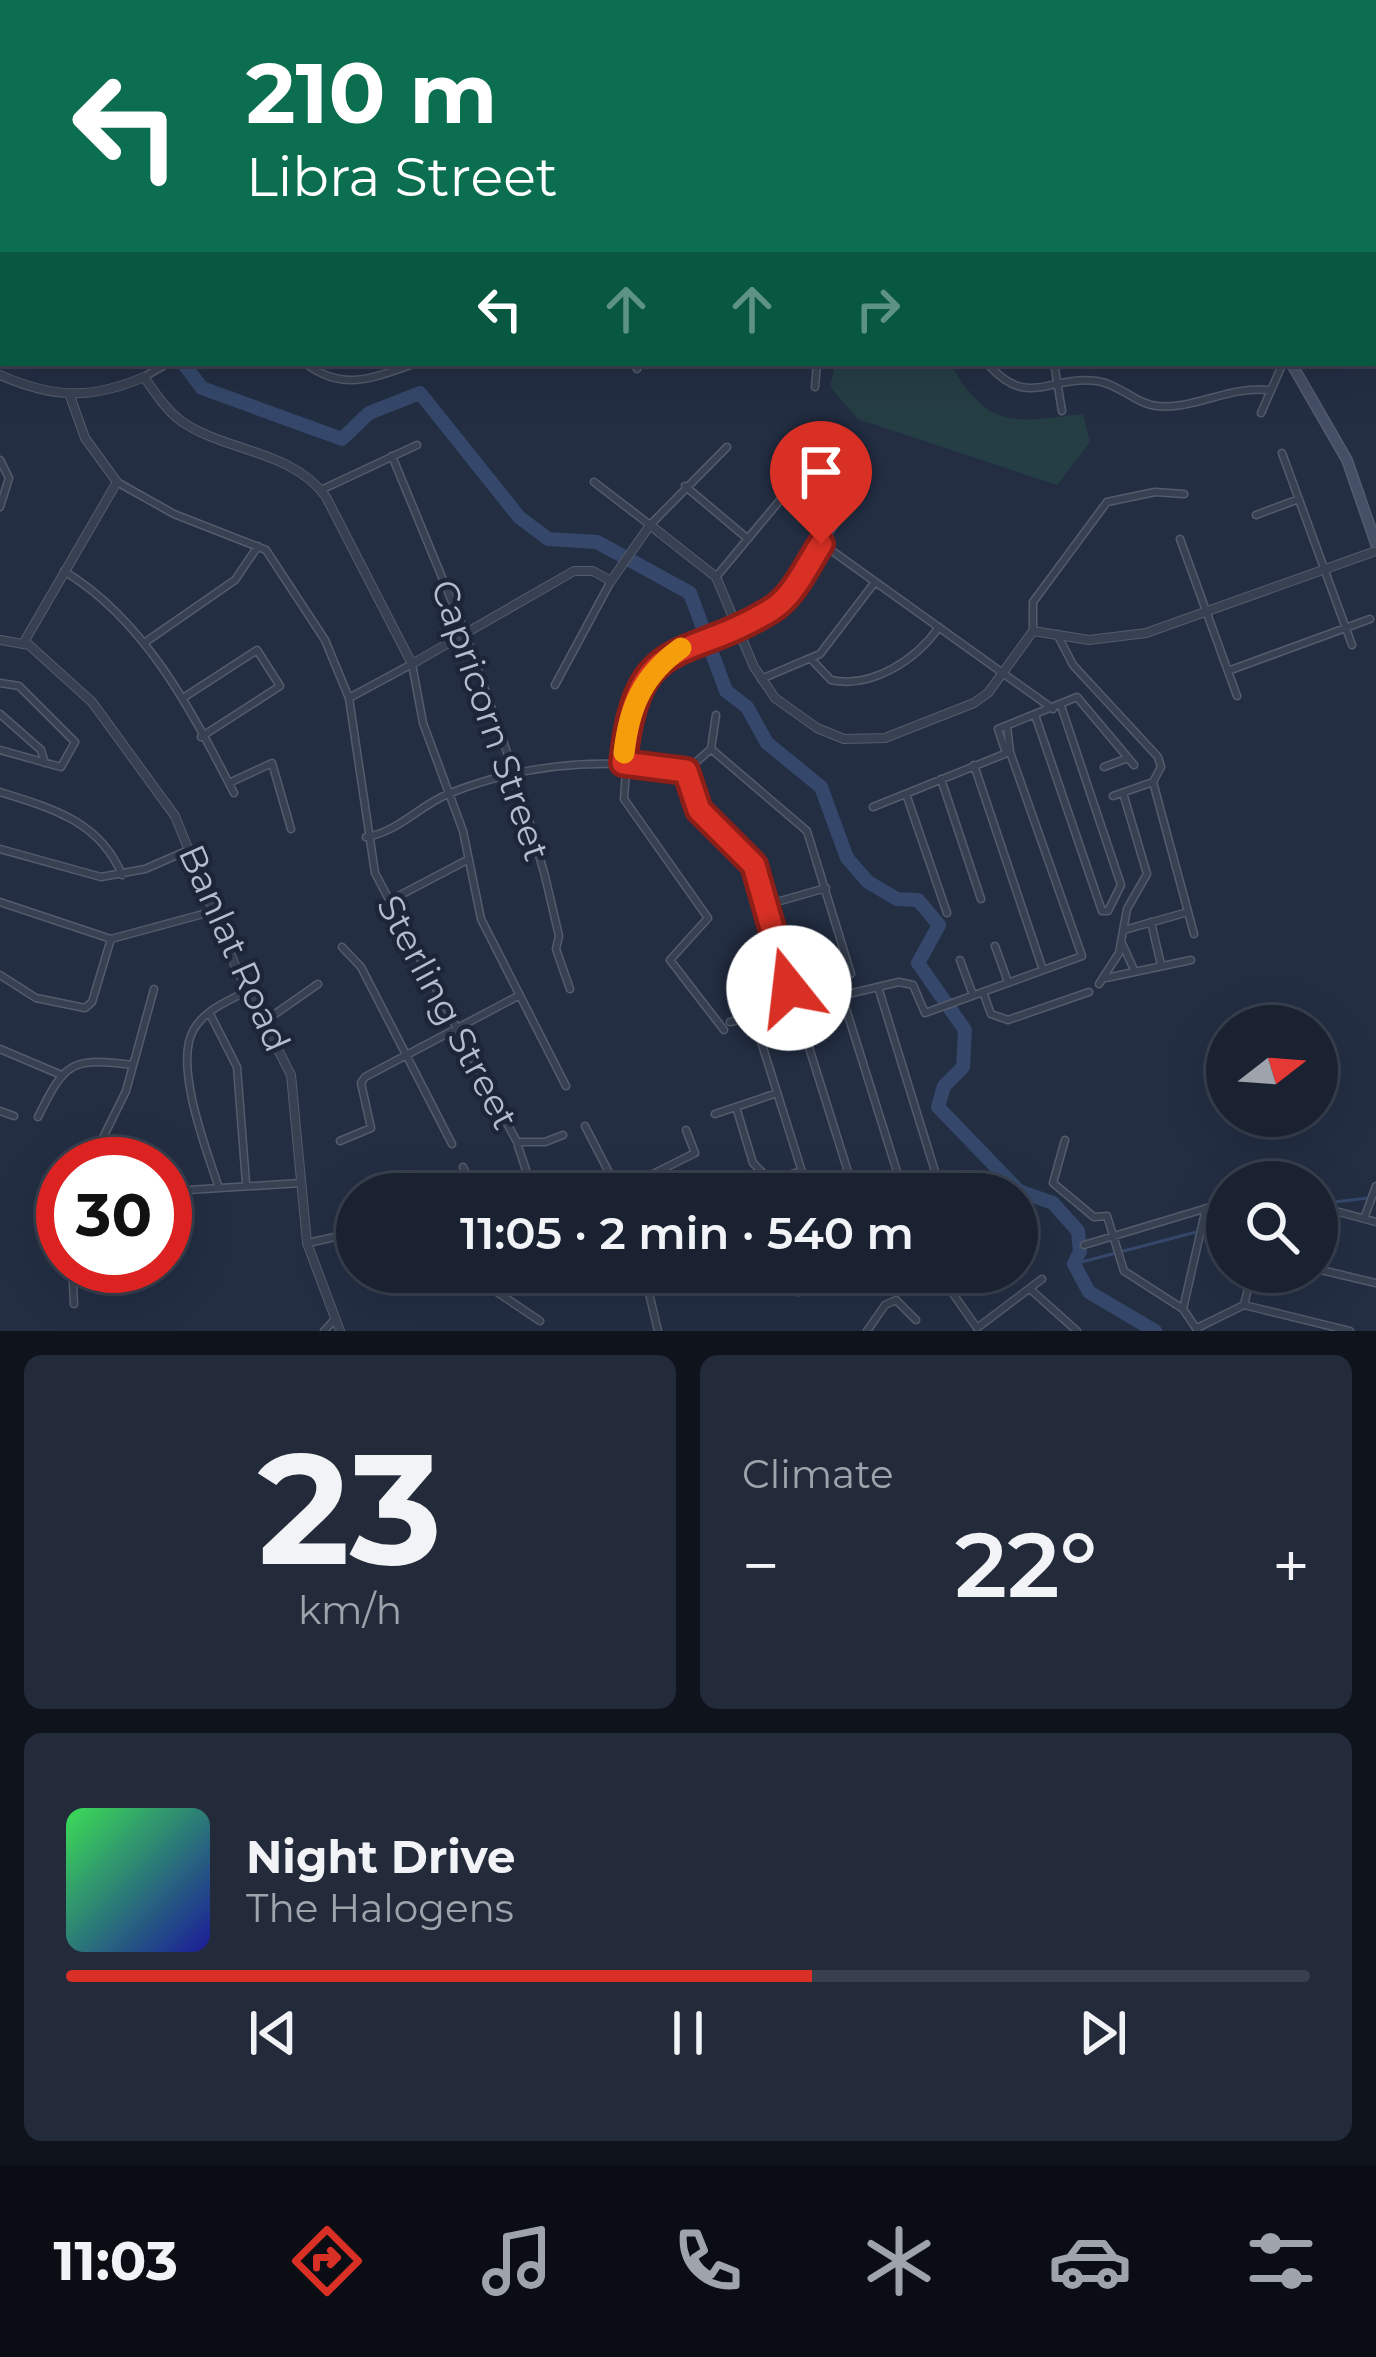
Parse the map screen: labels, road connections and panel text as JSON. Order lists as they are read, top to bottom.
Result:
{
  "streets": {
    "street": ["Capricorn Street", "Banlat Road", "Sterling Street"]
  },
  "north": "right",
  "page": {
    "turn": ["210 m", "Libra Street"],
    "limit": "30",
    "trip": "11:05 · 2 min · 540 m",
    "tile": [
      ["23", "km/h"],
      "Climate"
    ],
    "heat": ["−", "22°", "+"],
    "song": ["Night Drive", "The Halogens"],
    "tabs": "11:03"
  }
}
